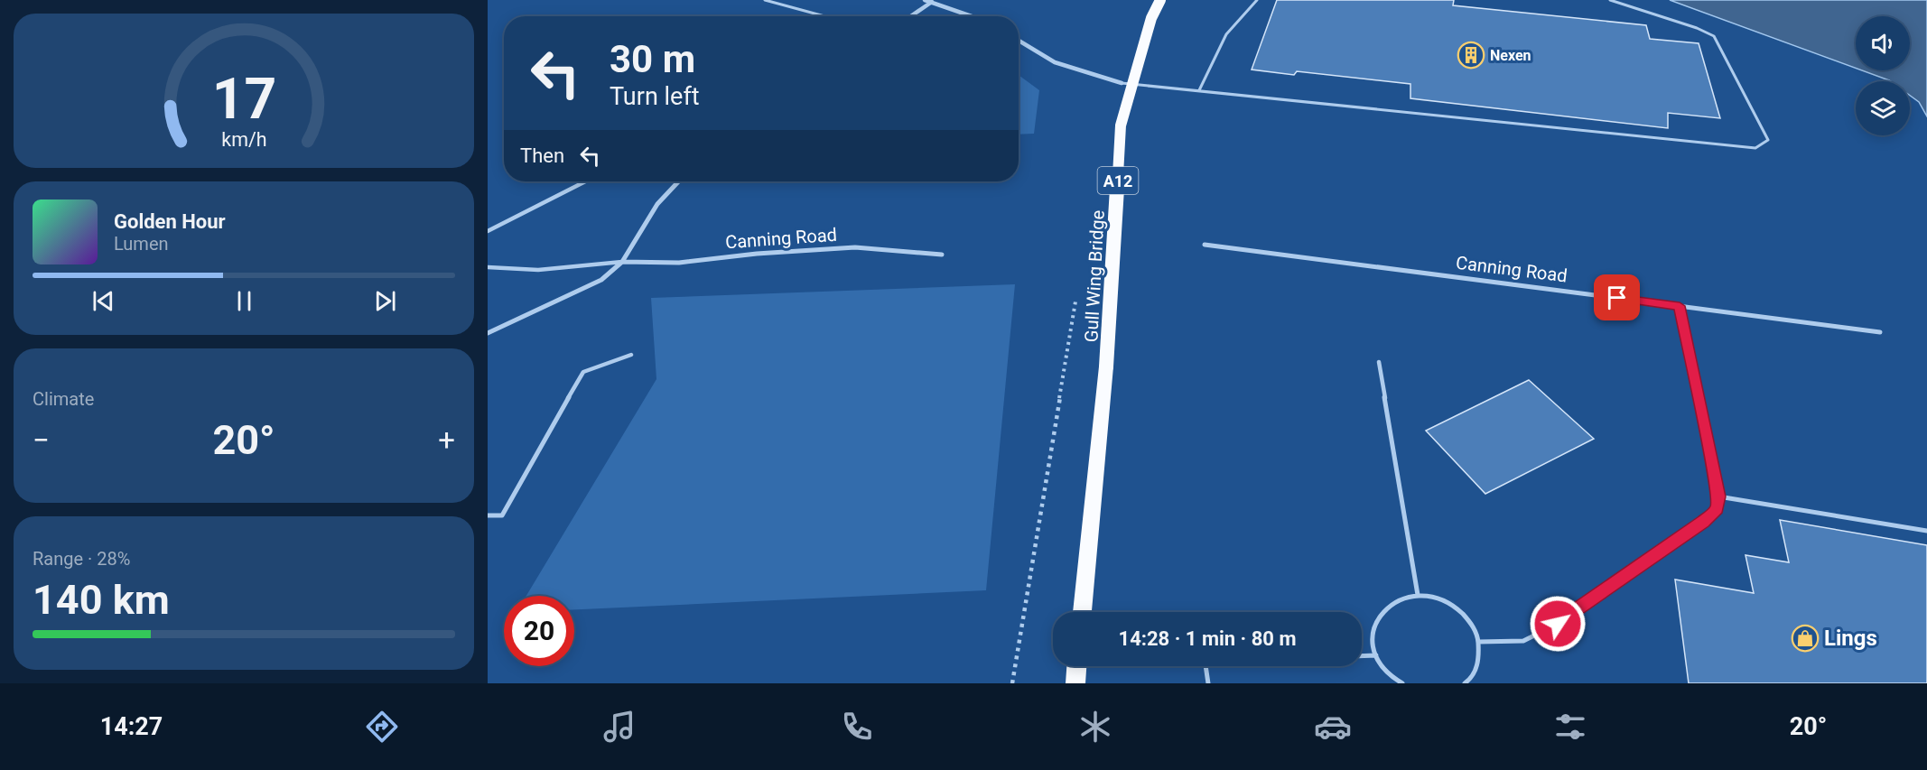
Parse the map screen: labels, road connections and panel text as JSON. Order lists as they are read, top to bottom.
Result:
{
  "streets": {
    "highway": ["A12", "Gull Wing Bridge"],
    "street": ["Canning Road"]
  },
  "places": {
    "building": ["Nexen"],
    "shop": ["Lings"]
  },
  "page": {
    "turn": ["30 m", "Turn left"],
    "then": "Then",
    "song": ["Golden Hour", "Lumen"],
    "tile": [
      "Climate",
      ["Range · 28%", "140 km"]
    ],
    "heat": ["−", "20°", "+"],
    "limit": "20",
    "trip": "14:28 · 1 min · 80 m",
    "tabs": ["14:27", "20°"],
    "gauge": ["17", "km/h"]
  }
}
